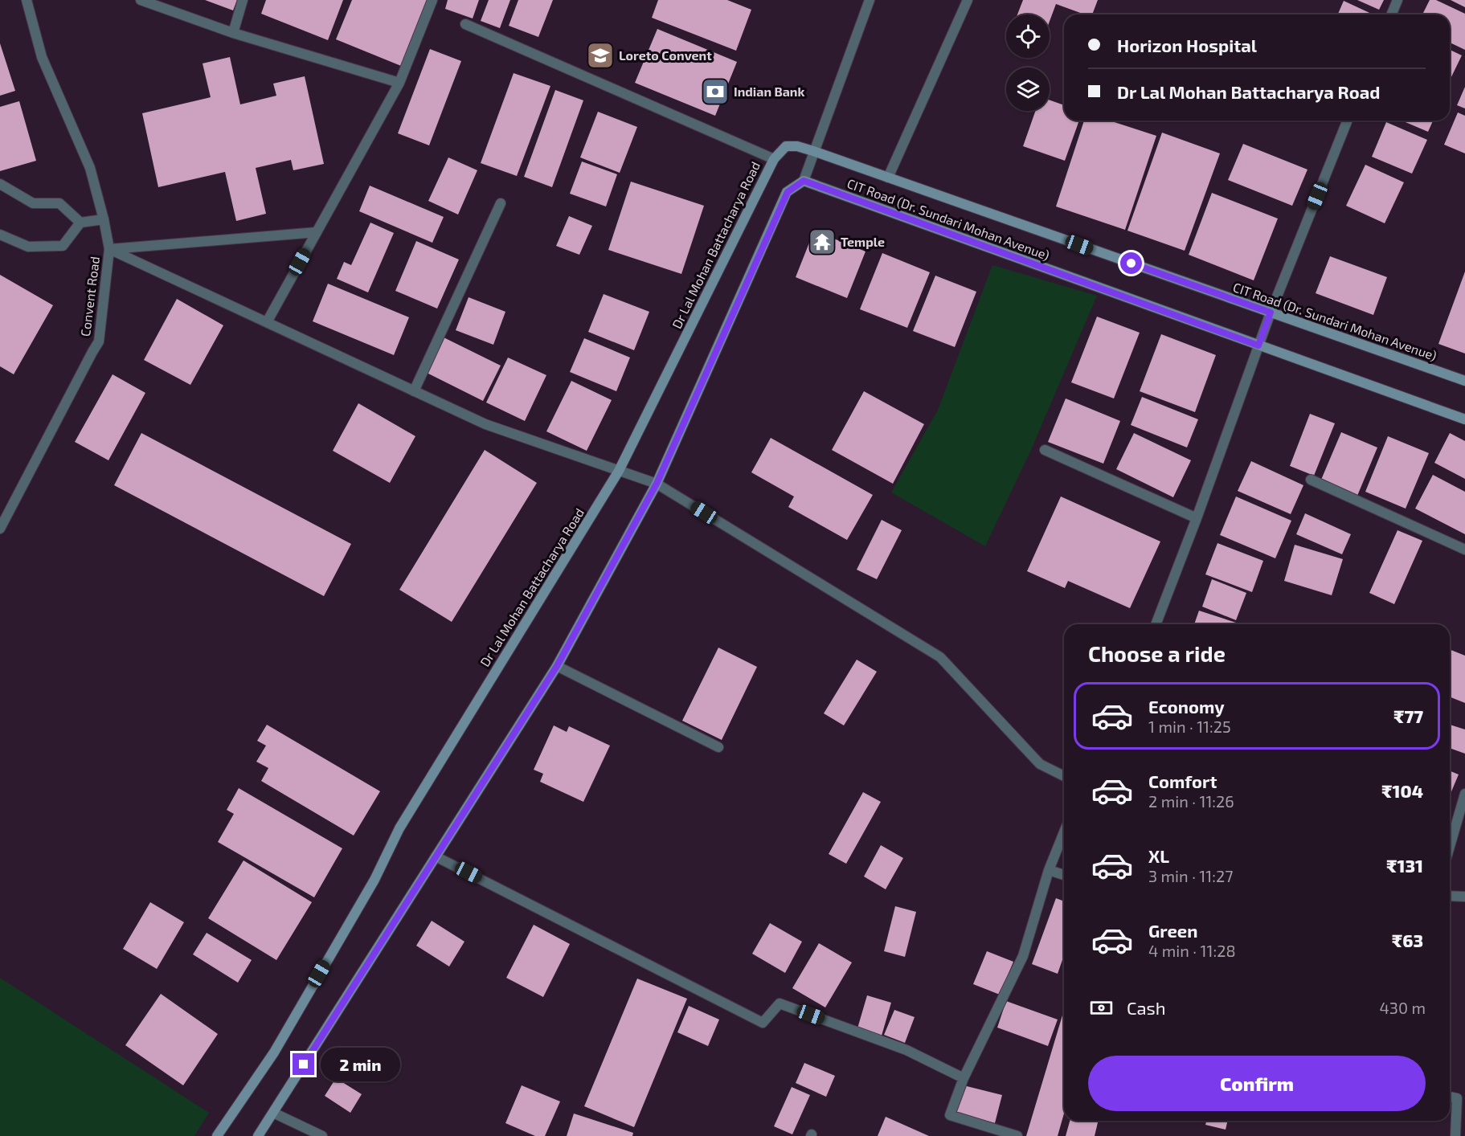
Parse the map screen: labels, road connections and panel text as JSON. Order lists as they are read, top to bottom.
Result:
{
  "streets": {
    "main road": ["CIT Road (Dr. Sundari Mohan Avenue)", "Dr Lal Mohan Battacharya Road"],
    "street": ["Convent Road"]
  },
  "crossings": [
    ["CIT Road (Dr. Sundari Mohan Avenue)", "Dr Lal Mohan Battacharya Road"]
  ],
  "places": {
    "school or university": ["Loreto Convent"],
    "bank": ["Indian Bank"],
    "temple": ["Temple"]
  },
  "page": {
    "banner": ["Horizon Hospital", "Dr Lal Mohan Battacharya Road"],
    "heading": "Choose a ride",
    "list": [
      {
        "name": "Economy",
        "note": "1 min · 11:25",
        "value": "₹77"
      },
      {
        "name": "Comfort",
        "note": "2 min · 11:26",
        "value": "₹104"
      },
      {
        "name": "XL",
        "note": "3 min · 11:27",
        "value": "₹131"
      },
      {
        "name": "Green",
        "note": "4 min · 11:28",
        "value": "₹63"
      }
    ],
    "pay": ["Cash", "430 m"],
    "buttons": "Confirm",
    "bubble": "2 min"
  }
}
